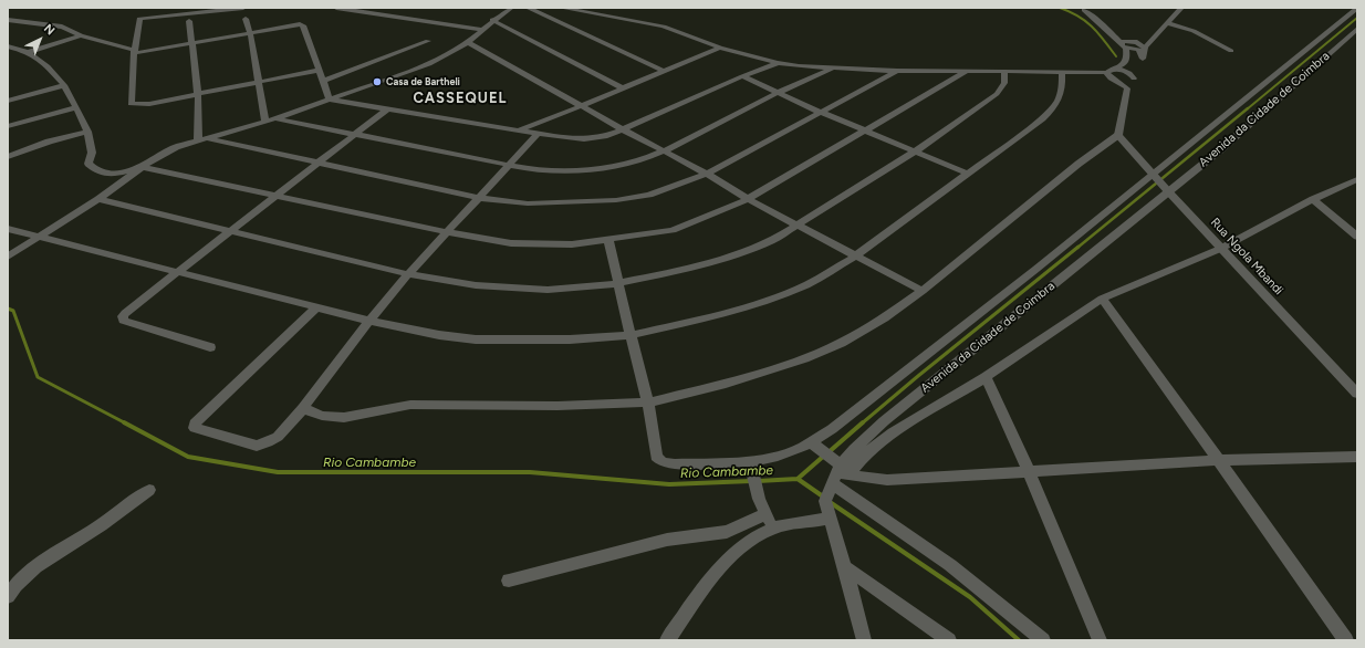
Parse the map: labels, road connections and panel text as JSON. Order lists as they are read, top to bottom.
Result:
{
  "streets": {
    "street": ["Avenida da Cidade de Coimbra", "Rua Ngola Mbandi"]
  },
  "crossings": [
    ["Avenida da Cidade de Coimbra", "Rua Ngola Mbandi"]
  ],
  "districts": ["CASSEQUEL"],
  "water": ["Rio Cambambe"],
  "places": ["Casa de Bartheli"],
  "north": "top right"
}
